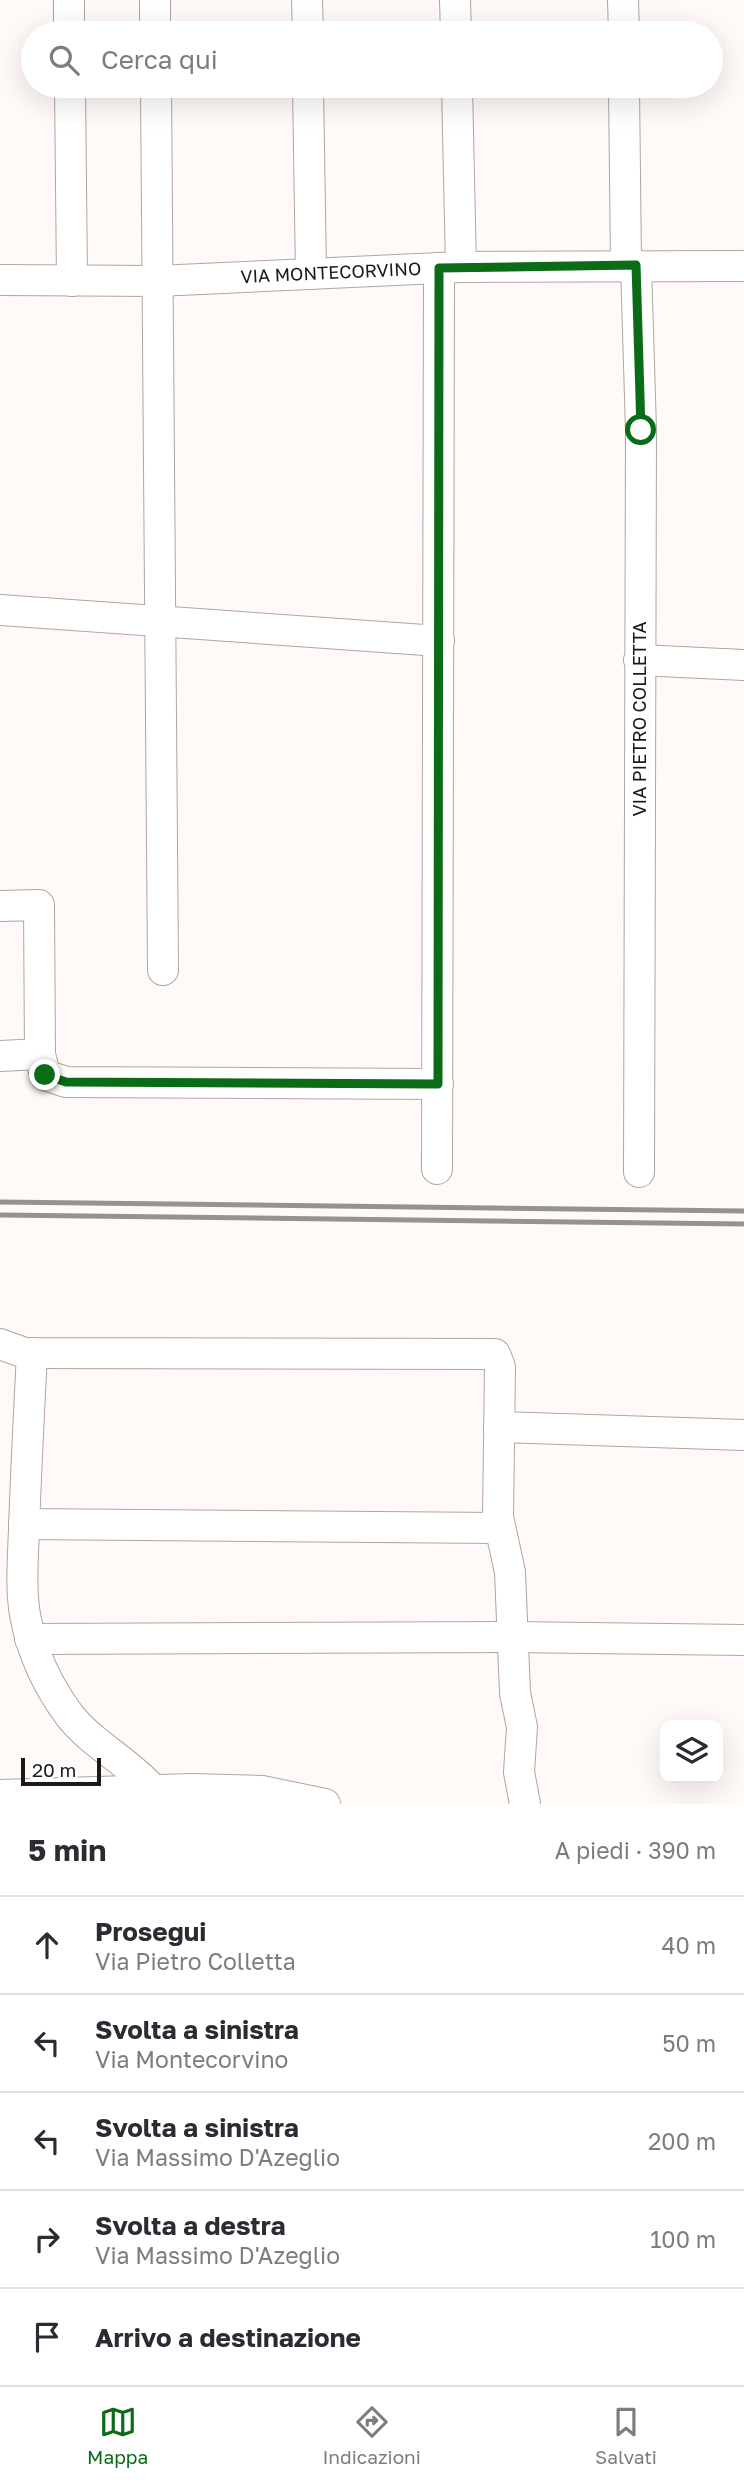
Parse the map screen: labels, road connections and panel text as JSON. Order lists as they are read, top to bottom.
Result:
{
  "streets": {
    "street": ["VIA MONTECORVINO", "VIA PIETRO COLLETTA"]
  },
  "crossings": [
    ["VIA MONTECORVINO", "VIA PIETRO COLLETTA"]
  ],
  "scale_bar": "20 m",
  "page": {
    "search": "Cerca qui",
    "scale": "20 m",
    "heading": ["5 min", "A piedi · 390 m"],
    "list": [
      ["Prosegui", "Via Pietro Colletta", "40 m"],
      ["Svolta a sinistra", "Via Montecorvino", "50 m"],
      ["Svolta a sinistra", "Via Massimo D'Azeglio", "200 m"],
      ["Svolta a destra", "Via Massimo D'Azeglio", "100 m"],
      "Arrivo a destinazione"
    ],
    "nav": ["Mappa", "Indicazioni", "Salvati"]
  }
}
